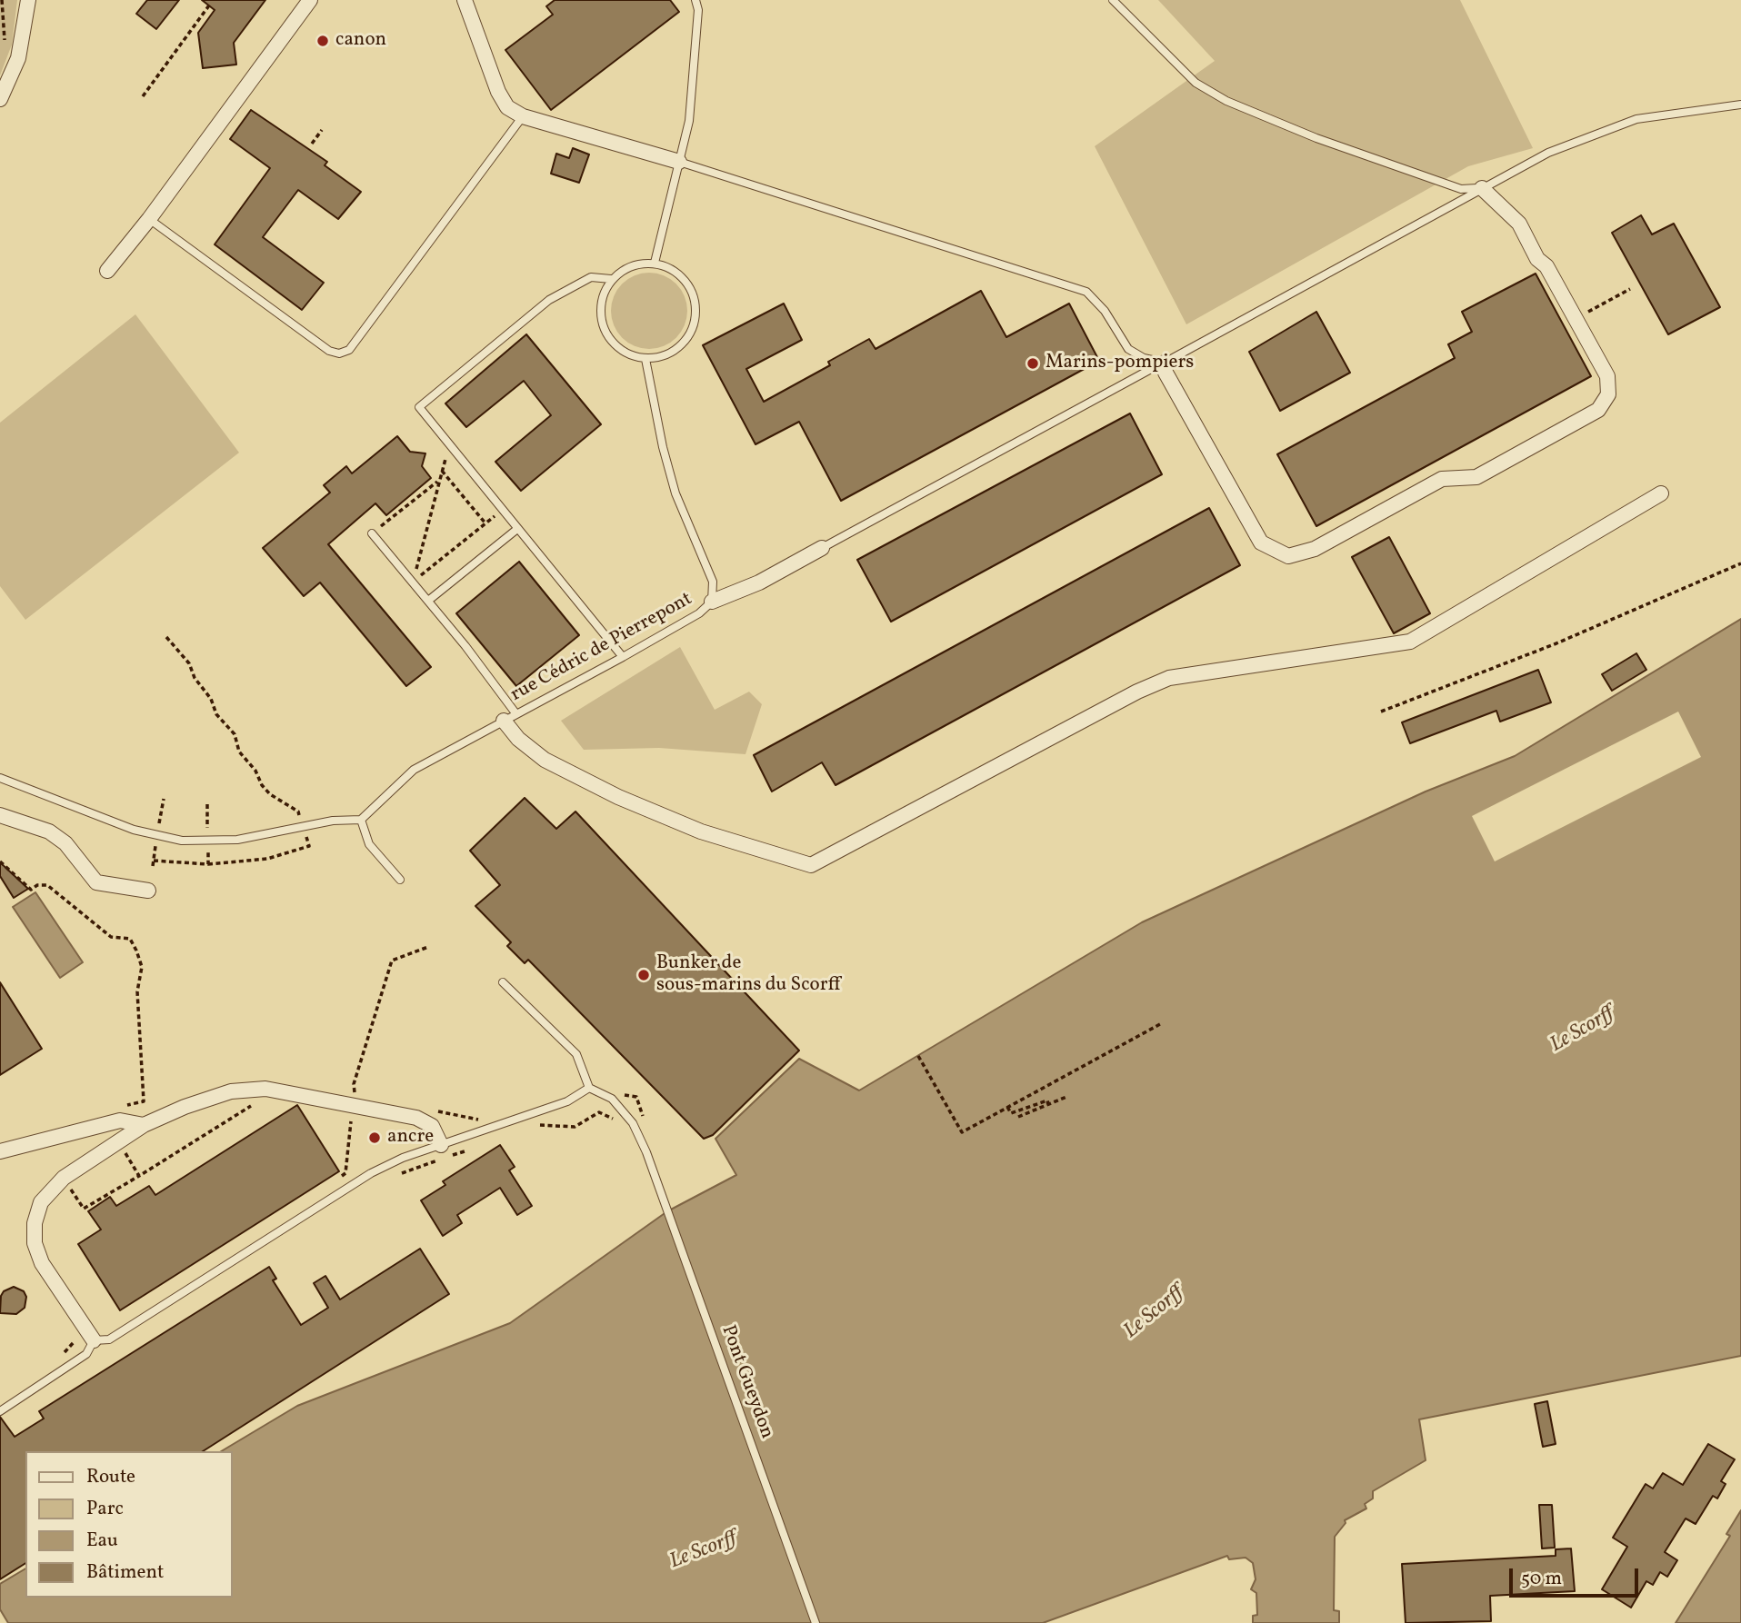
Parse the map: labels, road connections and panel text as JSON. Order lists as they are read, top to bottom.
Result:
{
  "streets": {
    "lane": ["rue Cédric de Pierrepont", "Pont Gueydon"]
  },
  "water": ["Le Scorff"],
  "places": [
    "canon",
    "Marins-pompiers",
    "Bunker de sous-marins du Scorff",
    "ancre"
  ],
  "legend": [
    "Route",
    "Parc",
    "Eau",
    "Bâtiment"
  ],
  "scale_bar": "50 m"
}
